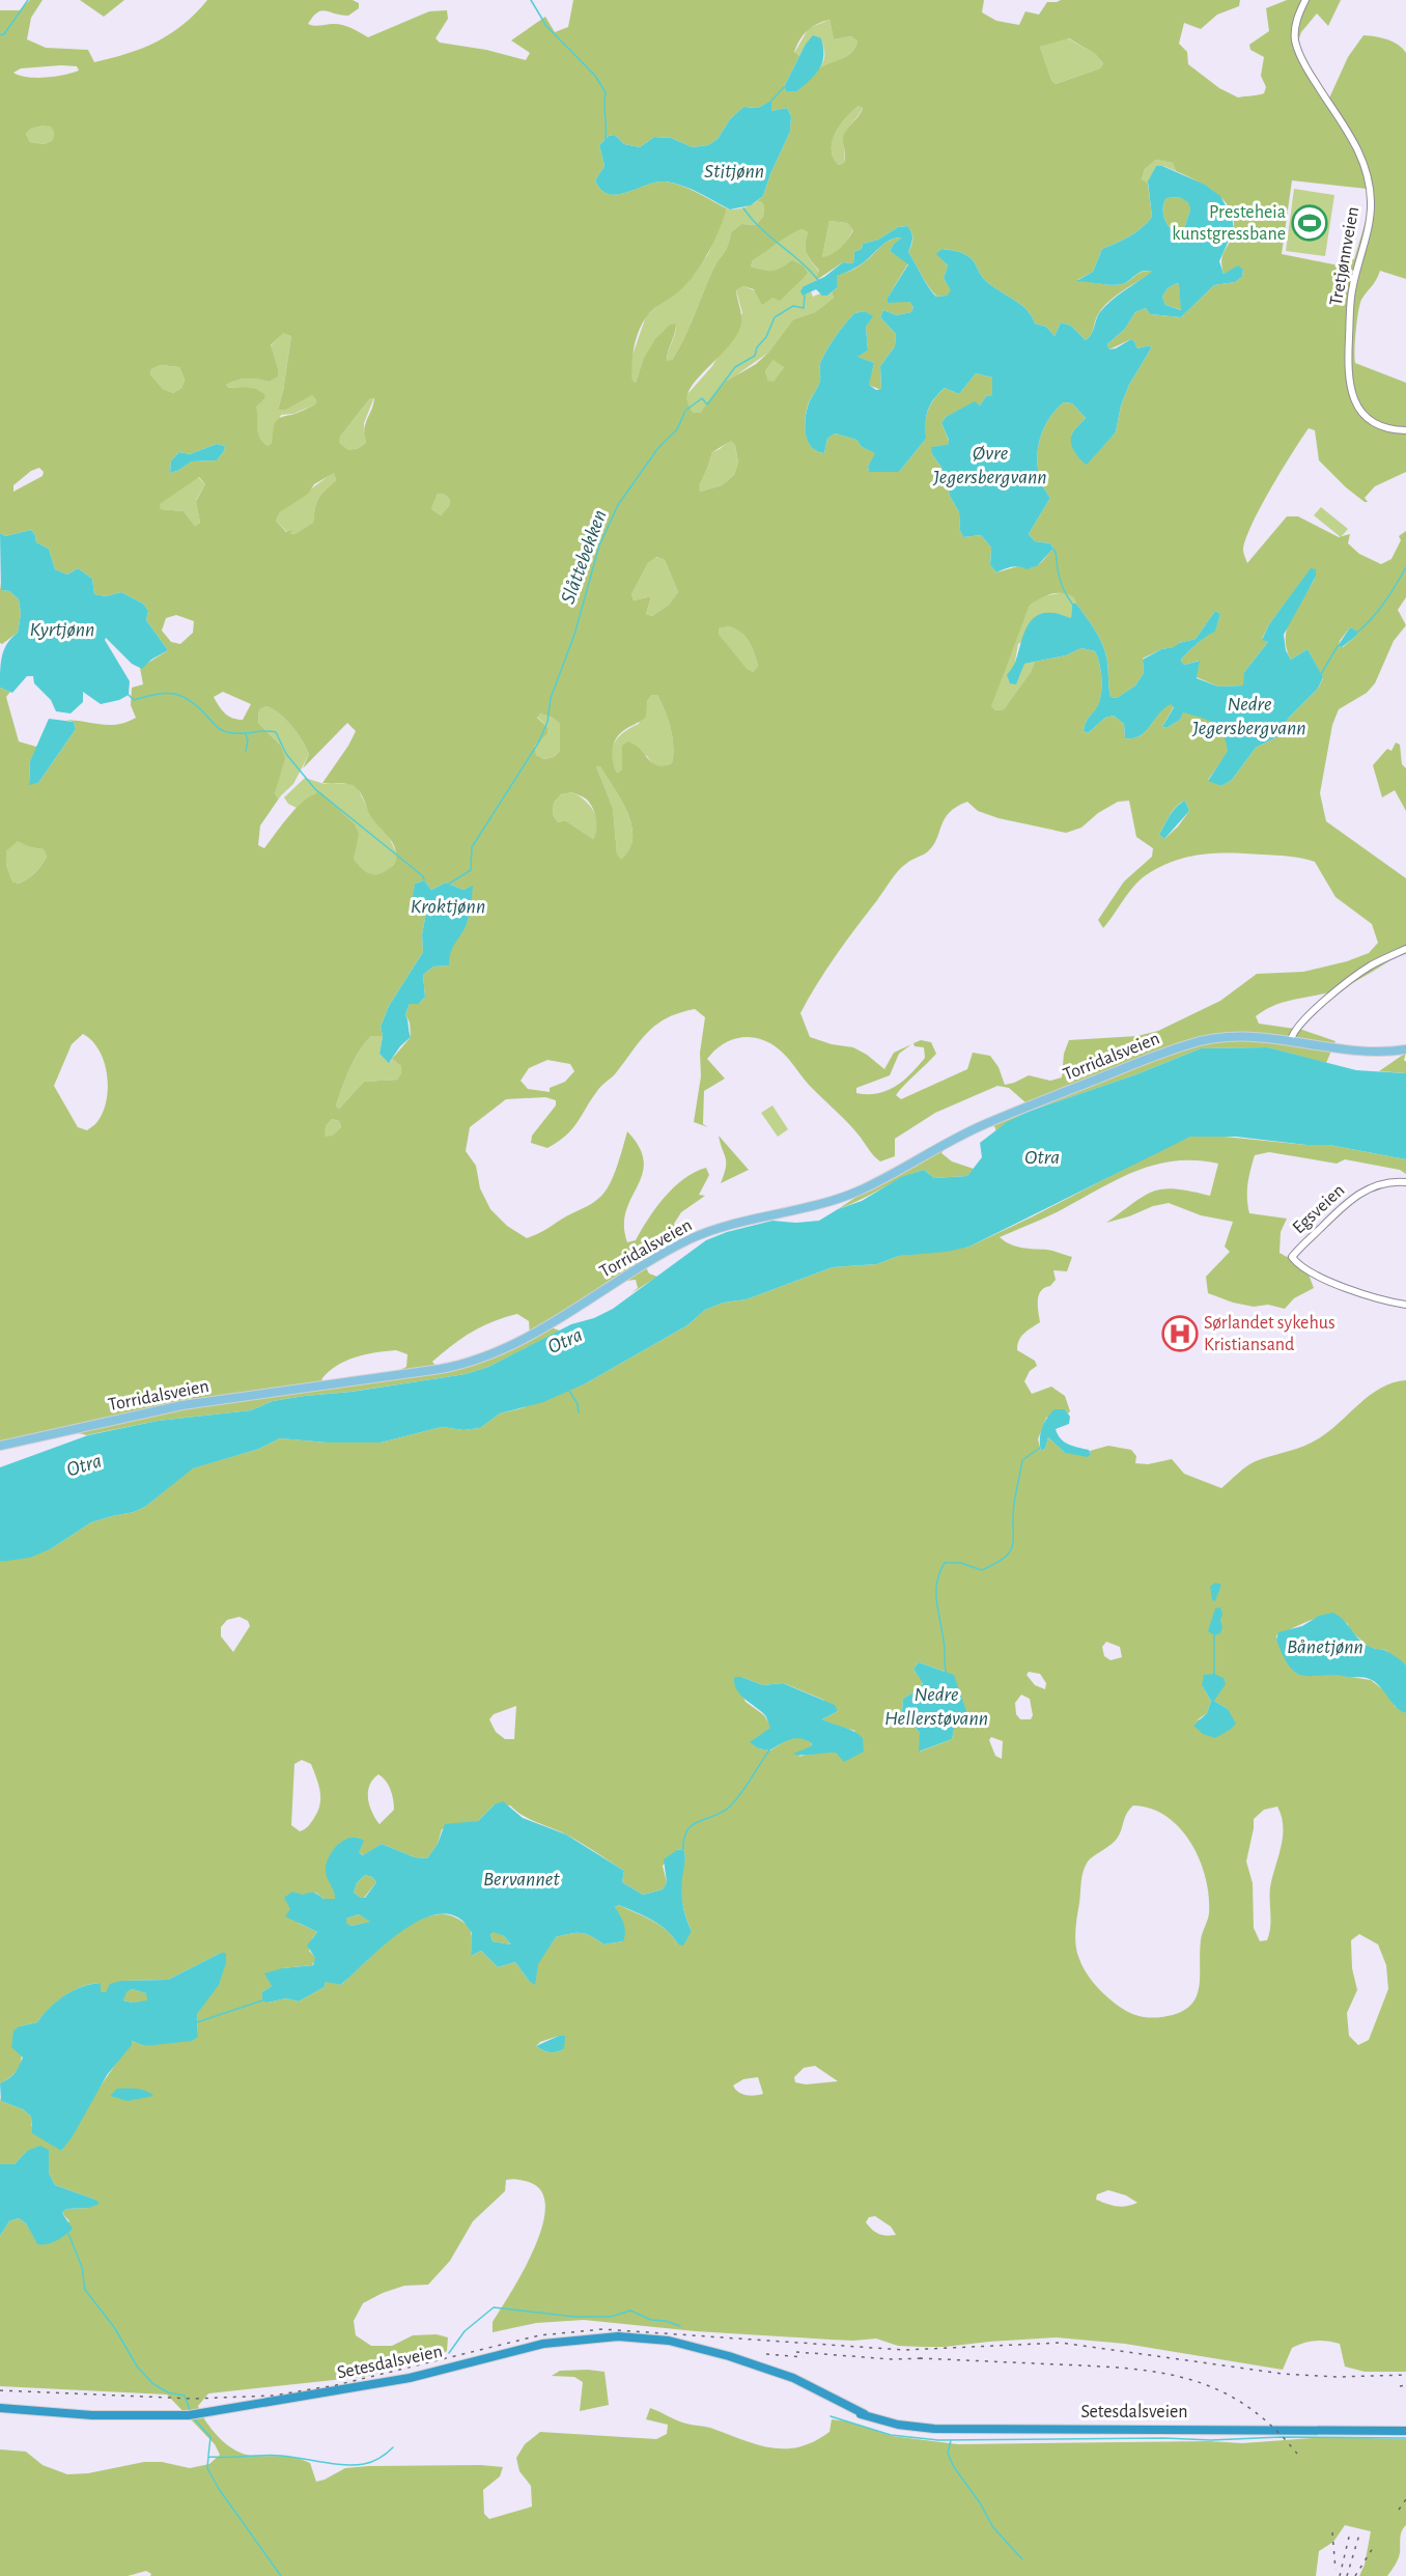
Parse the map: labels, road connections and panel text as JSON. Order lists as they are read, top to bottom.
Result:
{
  "streets": {
    "highway": ["Setesdalsveien"],
    "main road": ["Torridalsveien"],
    "street": ["Tretjønnveien", "Egsveien"]
  },
  "water": [
    "Stitjønn",
    "Øvre Jegersbergvann",
    "Slåttebekken",
    "Kyrtjønn",
    "Nedre Jegersbergvann",
    "Kroktjønn",
    "Otra",
    "Bånetjønn",
    "Nedre Hellerstøvann",
    "Bervannet"
  ],
  "places": {
    "sports": ["Presteheia kunstgressbane"],
    "hospital": ["Sørlandet sykehus Kristiansand"]
  }
}
